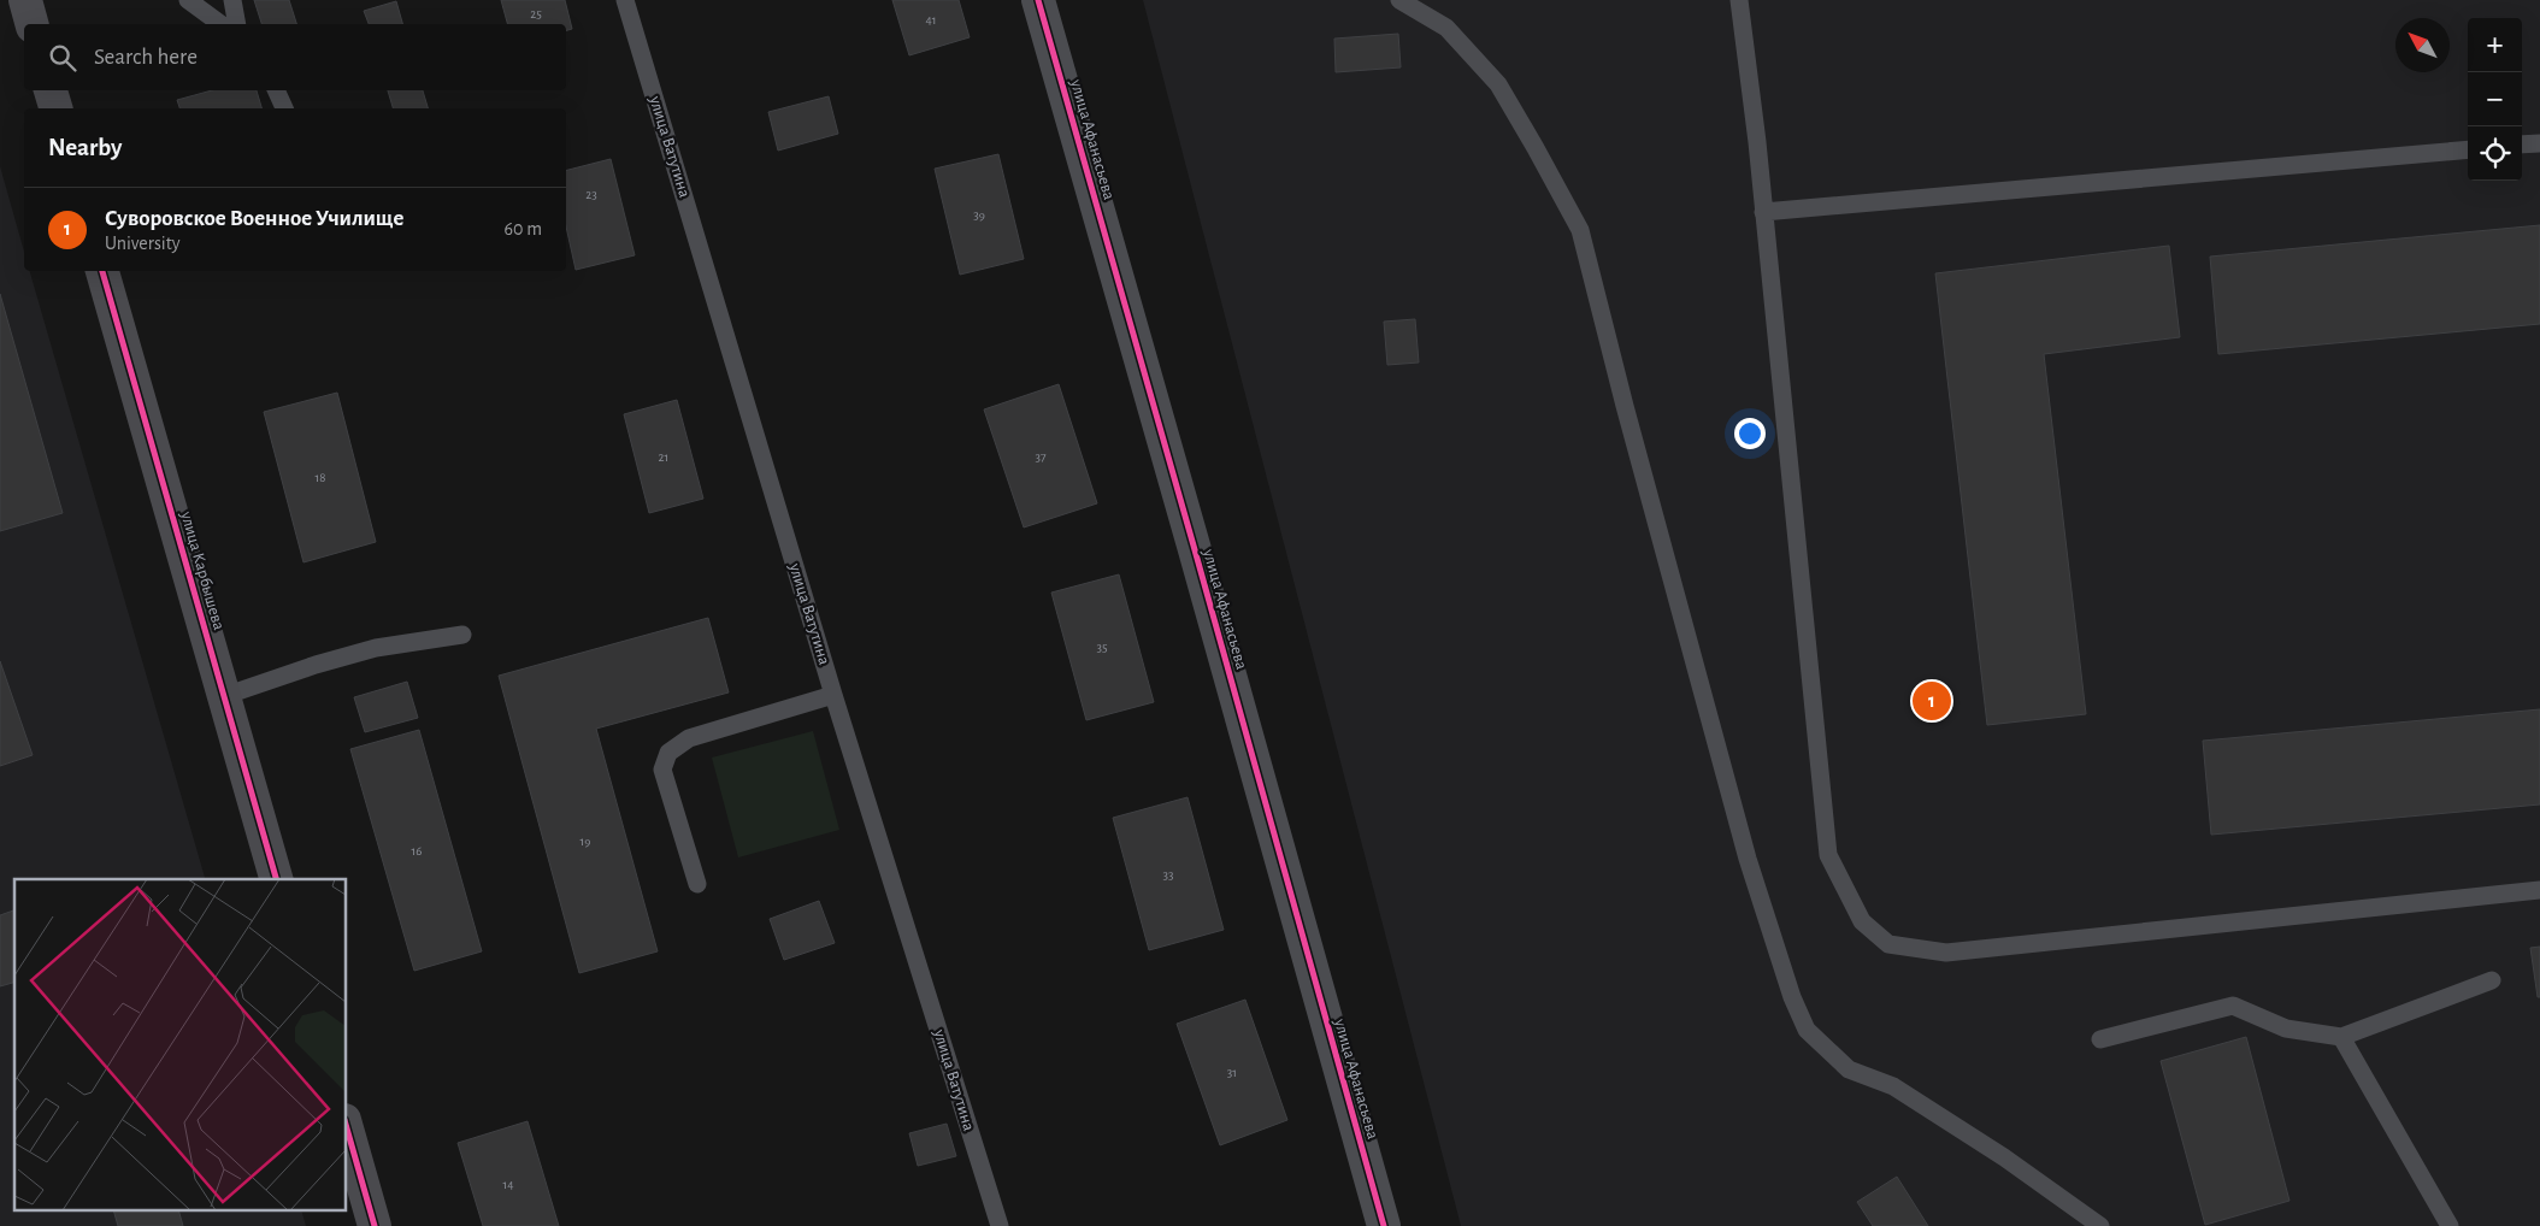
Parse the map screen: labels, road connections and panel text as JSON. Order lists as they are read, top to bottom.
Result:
{
  "streets": {
    "street": ["улица Афанасьева", "улица Карбышева"],
    "lane": ["улица Ватутина"]
  },
  "house_numbers": [
    "25",
    "41",
    "23",
    "39",
    "21",
    "37",
    "18",
    "35",
    "19",
    "16",
    "33",
    "31",
    "14"
  ],
  "north": "top left",
  "page": {
    "map_buttons": ["+", "−"],
    "search": "Search here",
    "heading": "Nearby",
    "list": [
      {
        "mark": "1",
        "name": "Суворовское Военное Училище",
        "note": "University",
        "value": "60 m"
      }
    ],
    "pins": "1"
  }
}
